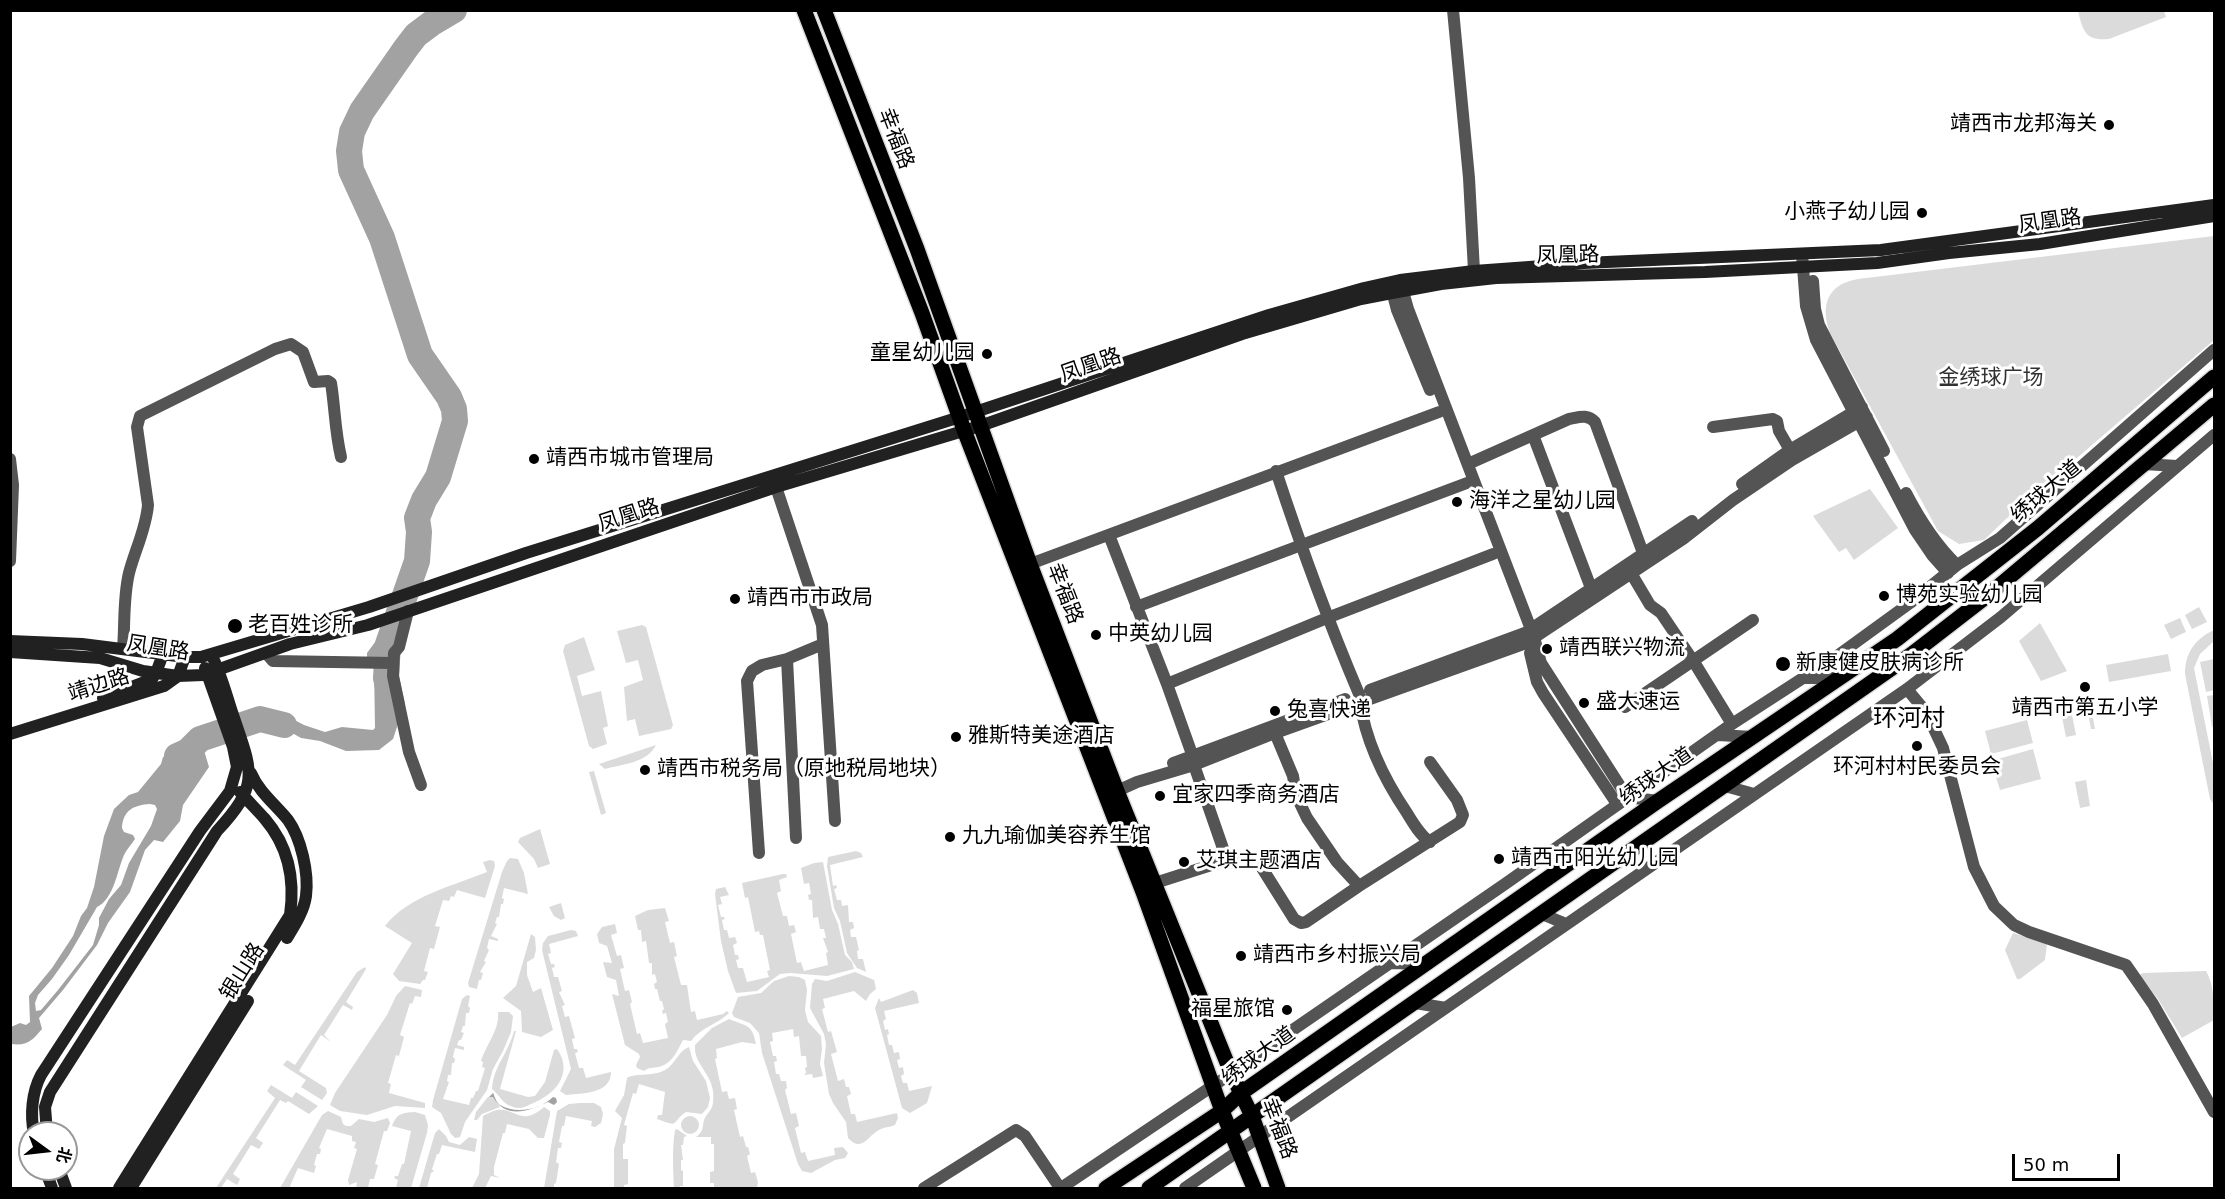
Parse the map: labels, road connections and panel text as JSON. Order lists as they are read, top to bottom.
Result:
{
  "streets": {
    "main road": [
      "幸福路",
      "凤凰路",
      "绣球大道",
      "靖边路",
      "银山路"
    ]
  },
  "crossings": [
    ["幸福路", "凤凰路"],
    ["幸福路", "绣球大道"],
    ["凤凰路", "靖边路"],
    ["凤凰路", "银山路"]
  ],
  "districts": ["环河村"],
  "parks": ["金绣球广场"],
  "places": [
    "靖西市龙邦海关",
    "小燕子幼儿园",
    "童星幼儿园",
    "靖西市城市管理局",
    "海洋之星幼儿园",
    "博苑实验幼儿园",
    "靖西市市政局",
    "老百姓诊所",
    "中英幼儿园",
    "靖西联兴物流",
    "新康健皮肤病诊所",
    "靖西市第五小学",
    "盛大速运",
    "兔喜快递",
    "雅斯特美途酒店",
    "环河村村民委员会",
    "靖西市税务局（原地税局地块）",
    "宜家四季商务酒店",
    "九九瑜伽美容养生馆",
    "靖西市阳光幼儿园",
    "艾琪主题酒店",
    "靖西市乡村振兴局",
    "福星旅馆"
  ],
  "scale_bar": "50 m",
  "north": "right"
}
